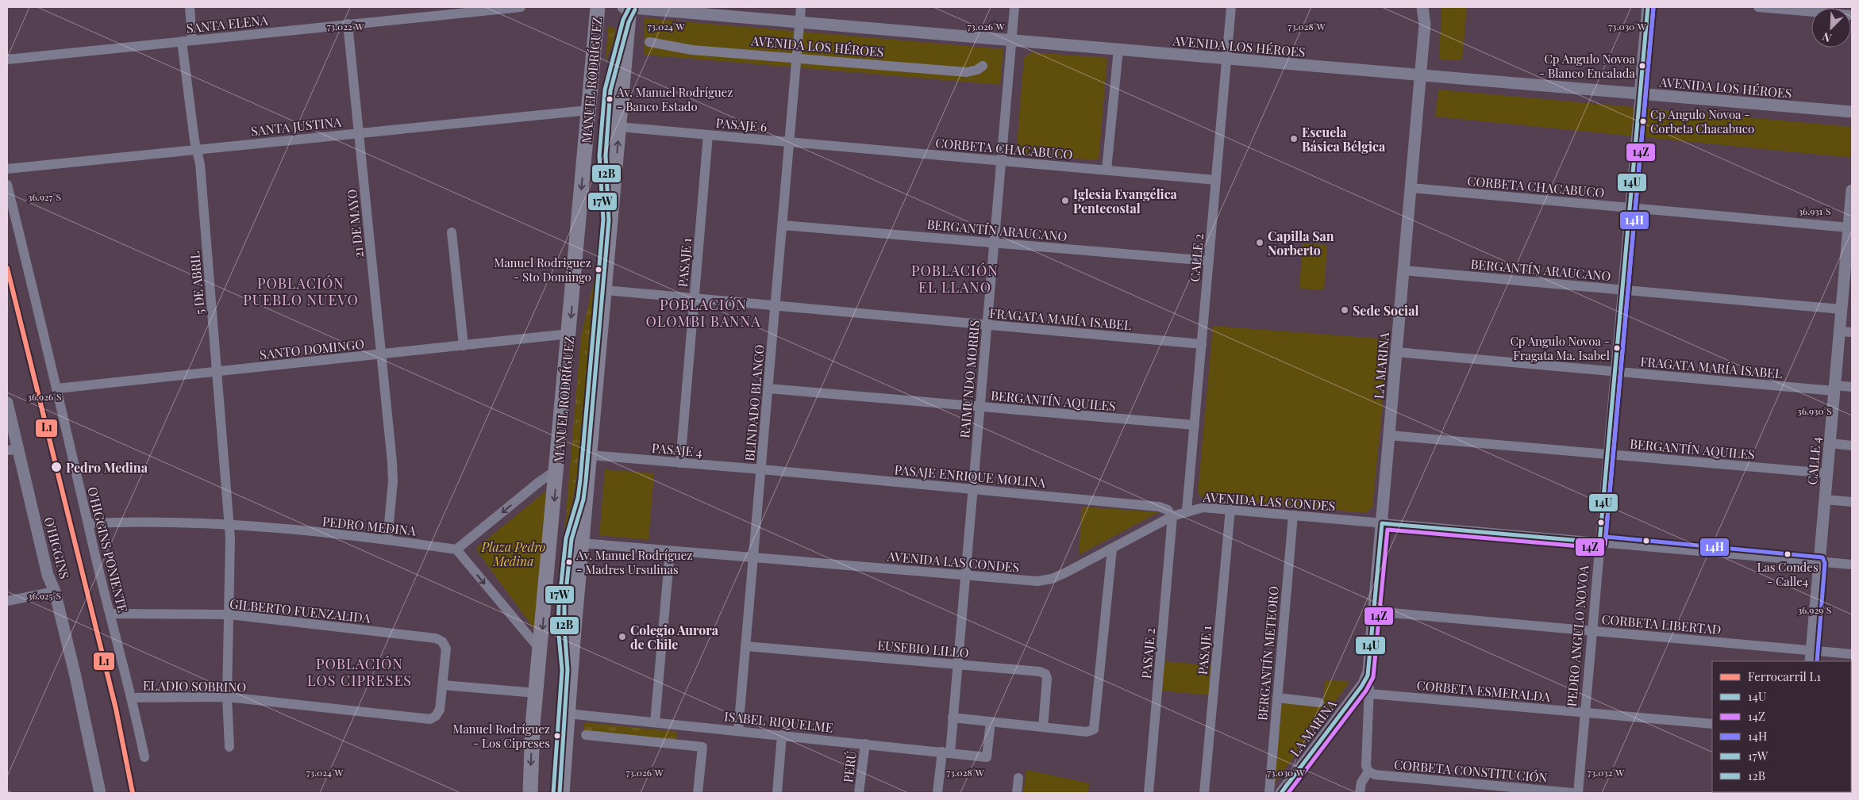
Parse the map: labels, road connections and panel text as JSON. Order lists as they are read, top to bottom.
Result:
{
  "streets": {
    "main road": ["MANUEL RODRÍGUEZ"],
    "street": [
      "SANTA ELENA",
      "AVENIDA LOS HÉROES",
      "PASAJE 6",
      "SANTA JUSTINA",
      "CORBETA CHACABUCO",
      "21 DE MAYO",
      "BERGANTÍN ARAUCANO",
      "CALLE 2",
      "PASAJE 1",
      "5 DE ABRIL",
      "FRAGATA MARÍA ISABEL",
      "SANTO DOMINGO",
      "LA MARINA",
      "RAIMUNDO MORRIS",
      "BERGANTÍN AQUILES",
      "BLINDADO BLANCO",
      "PASAJE 4",
      "CALLE 4",
      "PASAJE ENRIQUE MOLINA",
      "AVENIDA LAS CONDES",
      "PEDRO MEDINA",
      "O'HIGGINS",
      "O'HIGGINS PONIENTE",
      "GILBERTO FUENZALIDA",
      "CORBETA LIBERTAD",
      "PEDRO ANGULO NOVOA",
      "EUSEBIO LILLO",
      "PASAJE 2",
      "BERGANTÍN METEORO",
      "ELADIO SOBRINO",
      "CORBETA ESMERALDA",
      "ISABEL RIQUELME",
      "PERÚ",
      "CORBETA CONSTITUCIÓN"
    ]
  },
  "crossings": [
    ["SANTA ELENA", "21 DE MAYO"],
    ["SANTA ELENA", "5 DE ABRIL"],
    ["AVENIDA LOS HÉROES", "CALLE 2"],
    ["AVENIDA LOS HÉROES", "LA MARINA"],
    ["AVENIDA LOS HÉROES", "RAIMUNDO MORRIS"],
    ["AVENIDA LOS HÉROES", "BLINDADO BLANCO"],
    ["AVENIDA LOS HÉROES", "PEDRO ANGULO NOVOA"],
    ["MANUEL RODRÍGUEZ", "SANTA JUSTINA"],
    ["MANUEL RODRÍGUEZ", "SANTO DOMINGO"],
    ["PASAJE 6", "CORBETA CHACABUCO"],
    ["PASAJE 6", "PASAJE 1"],
    ["PASAJE 6", "BLINDADO BLANCO"],
    ["SANTA JUSTINA", "21 DE MAYO"],
    ["SANTA JUSTINA", "5 DE ABRIL"],
    ["CORBETA CHACABUCO", "CALLE 2"],
    ["CORBETA CHACABUCO", "LA MARINA"],
    ["CORBETA CHACABUCO", "RAIMUNDO MORRIS"],
    ["CORBETA CHACABUCO", "BLINDADO BLANCO"],
    ["CORBETA CHACABUCO", "CALLE 4"],
    ["CORBETA CHACABUCO", "PEDRO ANGULO NOVOA"],
    ["21 DE MAYO", "SANTO DOMINGO"],
    ["21 DE MAYO", "PEDRO MEDINA"],
    ["BERGANTÍN ARAUCANO", "CALLE 2"],
    ["BERGANTÍN ARAUCANO", "LA MARINA"],
    ["BERGANTÍN ARAUCANO", "RAIMUNDO MORRIS"],
    ["BERGANTÍN ARAUCANO", "BLINDADO BLANCO"],
    ["BERGANTÍN ARAUCANO", "CALLE 4"],
    ["BERGANTÍN ARAUCANO", "PEDRO ANGULO NOVOA"],
    ["CALLE 2", "FRAGATA MARÍA ISABEL"],
    ["CALLE 2", "BERGANTÍN AQUILES"],
    ["CALLE 2", "AVENIDA LAS CONDES"],
    ["PASAJE 1", "FRAGATA MARÍA ISABEL"],
    ["PASAJE 1", "PASAJE 4"],
    ["PASAJE 1", "AVENIDA LAS CONDES"],
    ["5 DE ABRIL", "SANTO DOMINGO"],
    ["5 DE ABRIL", "PEDRO MEDINA"],
    ["5 DE ABRIL", "GILBERTO FUENZALIDA"],
    ["5 DE ABRIL", "ELADIO SOBRINO"],
    ["FRAGATA MARÍA ISABEL", "LA MARINA"],
    ["FRAGATA MARÍA ISABEL", "RAIMUNDO MORRIS"],
    ["FRAGATA MARÍA ISABEL", "BLINDADO BLANCO"],
    ["FRAGATA MARÍA ISABEL", "CALLE 4"],
    ["FRAGATA MARÍA ISABEL", "PEDRO ANGULO NOVOA"],
    ["SANTO DOMINGO", "O'HIGGINS PONIENTE"],
    ["LA MARINA", "BERGANTÍN AQUILES"],
    ["LA MARINA", "AVENIDA LAS CONDES"],
    ["LA MARINA", "CORBETA LIBERTAD"],
    ["LA MARINA", "CORBETA ESMERALDA"],
    ["LA MARINA", "CORBETA CONSTITUCIÓN"],
    ["RAIMUNDO MORRIS", "BERGANTÍN AQUILES"],
    ["RAIMUNDO MORRIS", "PASAJE ENRIQUE MOLINA"],
    ["RAIMUNDO MORRIS", "AVENIDA LAS CONDES"],
    ["RAIMUNDO MORRIS", "EUSEBIO LILLO"],
    ["RAIMUNDO MORRIS", "ISABEL RIQUELME"],
    ["BERGANTÍN AQUILES", "BLINDADO BLANCO"],
    ["BERGANTÍN AQUILES", "CALLE 4"],
    ["BERGANTÍN AQUILES", "PEDRO ANGULO NOVOA"],
    ["BLINDADO BLANCO", "PASAJE 4"],
    ["BLINDADO BLANCO", "PASAJE ENRIQUE MOLINA"],
    ["BLINDADO BLANCO", "AVENIDA LAS CONDES"],
    ["BLINDADO BLANCO", "EUSEBIO LILLO"],
    ["BLINDADO BLANCO", "ISABEL RIQUELME"],
    ["PASAJE 4", "PASAJE ENRIQUE MOLINA"],
    ["CALLE 4", "AVENIDA LAS CONDES"],
    ["CALLE 4", "CORBETA LIBERTAD"],
    ["PASAJE ENRIQUE MOLINA", "AVENIDA LAS CONDES"],
    ["PASAJE ENRIQUE MOLINA", "PASAJE 2"],
    ["AVENIDA LAS CONDES", "PEDRO ANGULO NOVOA"],
    ["AVENIDA LAS CONDES", "PASAJE 2"],
    ["AVENIDA LAS CONDES", "BERGANTÍN METEORO"],
    ["PEDRO MEDINA", "O'HIGGINS PONIENTE"],
    ["O'HIGGINS PONIENTE", "GILBERTO FUENZALIDA"],
    ["O'HIGGINS PONIENTE", "ELADIO SOBRINO"],
    ["GILBERTO FUENZALIDA", "ELADIO SOBRINO"],
    ["CORBETA LIBERTAD", "PEDRO ANGULO NOVOA"],
    ["PEDRO ANGULO NOVOA", "CORBETA ESMERALDA"],
    ["ISABEL RIQUELME", "PERÚ"]
  ],
  "districts": [
    "POBLACIÓN EL LLANO",
    "POBLACIÓN PUEBLO NUEVO",
    "POBLACIÓN OLOMBI BANNA",
    "POBLACIÓN LOS CIPRESES"
  ],
  "parks": ["Plaza Pedro Medina"],
  "places": [
    "Cp Angulo Novoa - Blanco Encalada",
    "Av. Manuel Rodríguez - Banco Estado",
    "Cp Angulo Novoa - Corbeta Chacabuco",
    "Escuela Básica Bélgica",
    "Iglesia Evangélica Pentecostal",
    "Capilla San Norberto",
    "Manuel Rodriguez - Sto Domingo",
    "Sede Social",
    "Cp Angulo Novoa - Fragata Ma. Isabel",
    "Pedro Medina",
    "Las Condes - Calle4",
    "Av. Manuel Rodríguez - Madres Ursulinas",
    "Colegio Aurora de Chile",
    "Manuel Rodríguez - Los Cipreses"
  ],
  "lines": [
    "transit line 14U",
    "transit line 17W",
    "transit line 14Z",
    "transit line 14H",
    "transit line 12B",
    "rail line L1"
  ],
  "legend": [
    "Ferrocarril L1",
    "14U",
    "14Z",
    "14H",
    "17W",
    "12B"
  ],
  "north": "bottom left",
  "coordinates": [
    "73.022°W",
    "73.028°W",
    "73.030°W",
    "73.024°W",
    "73.026°W",
    "36.927°S",
    "36.931°S",
    "36.926°S",
    "36.930°S",
    "36.925°S",
    "36.929°S",
    "73.032°W"
  ]
}
